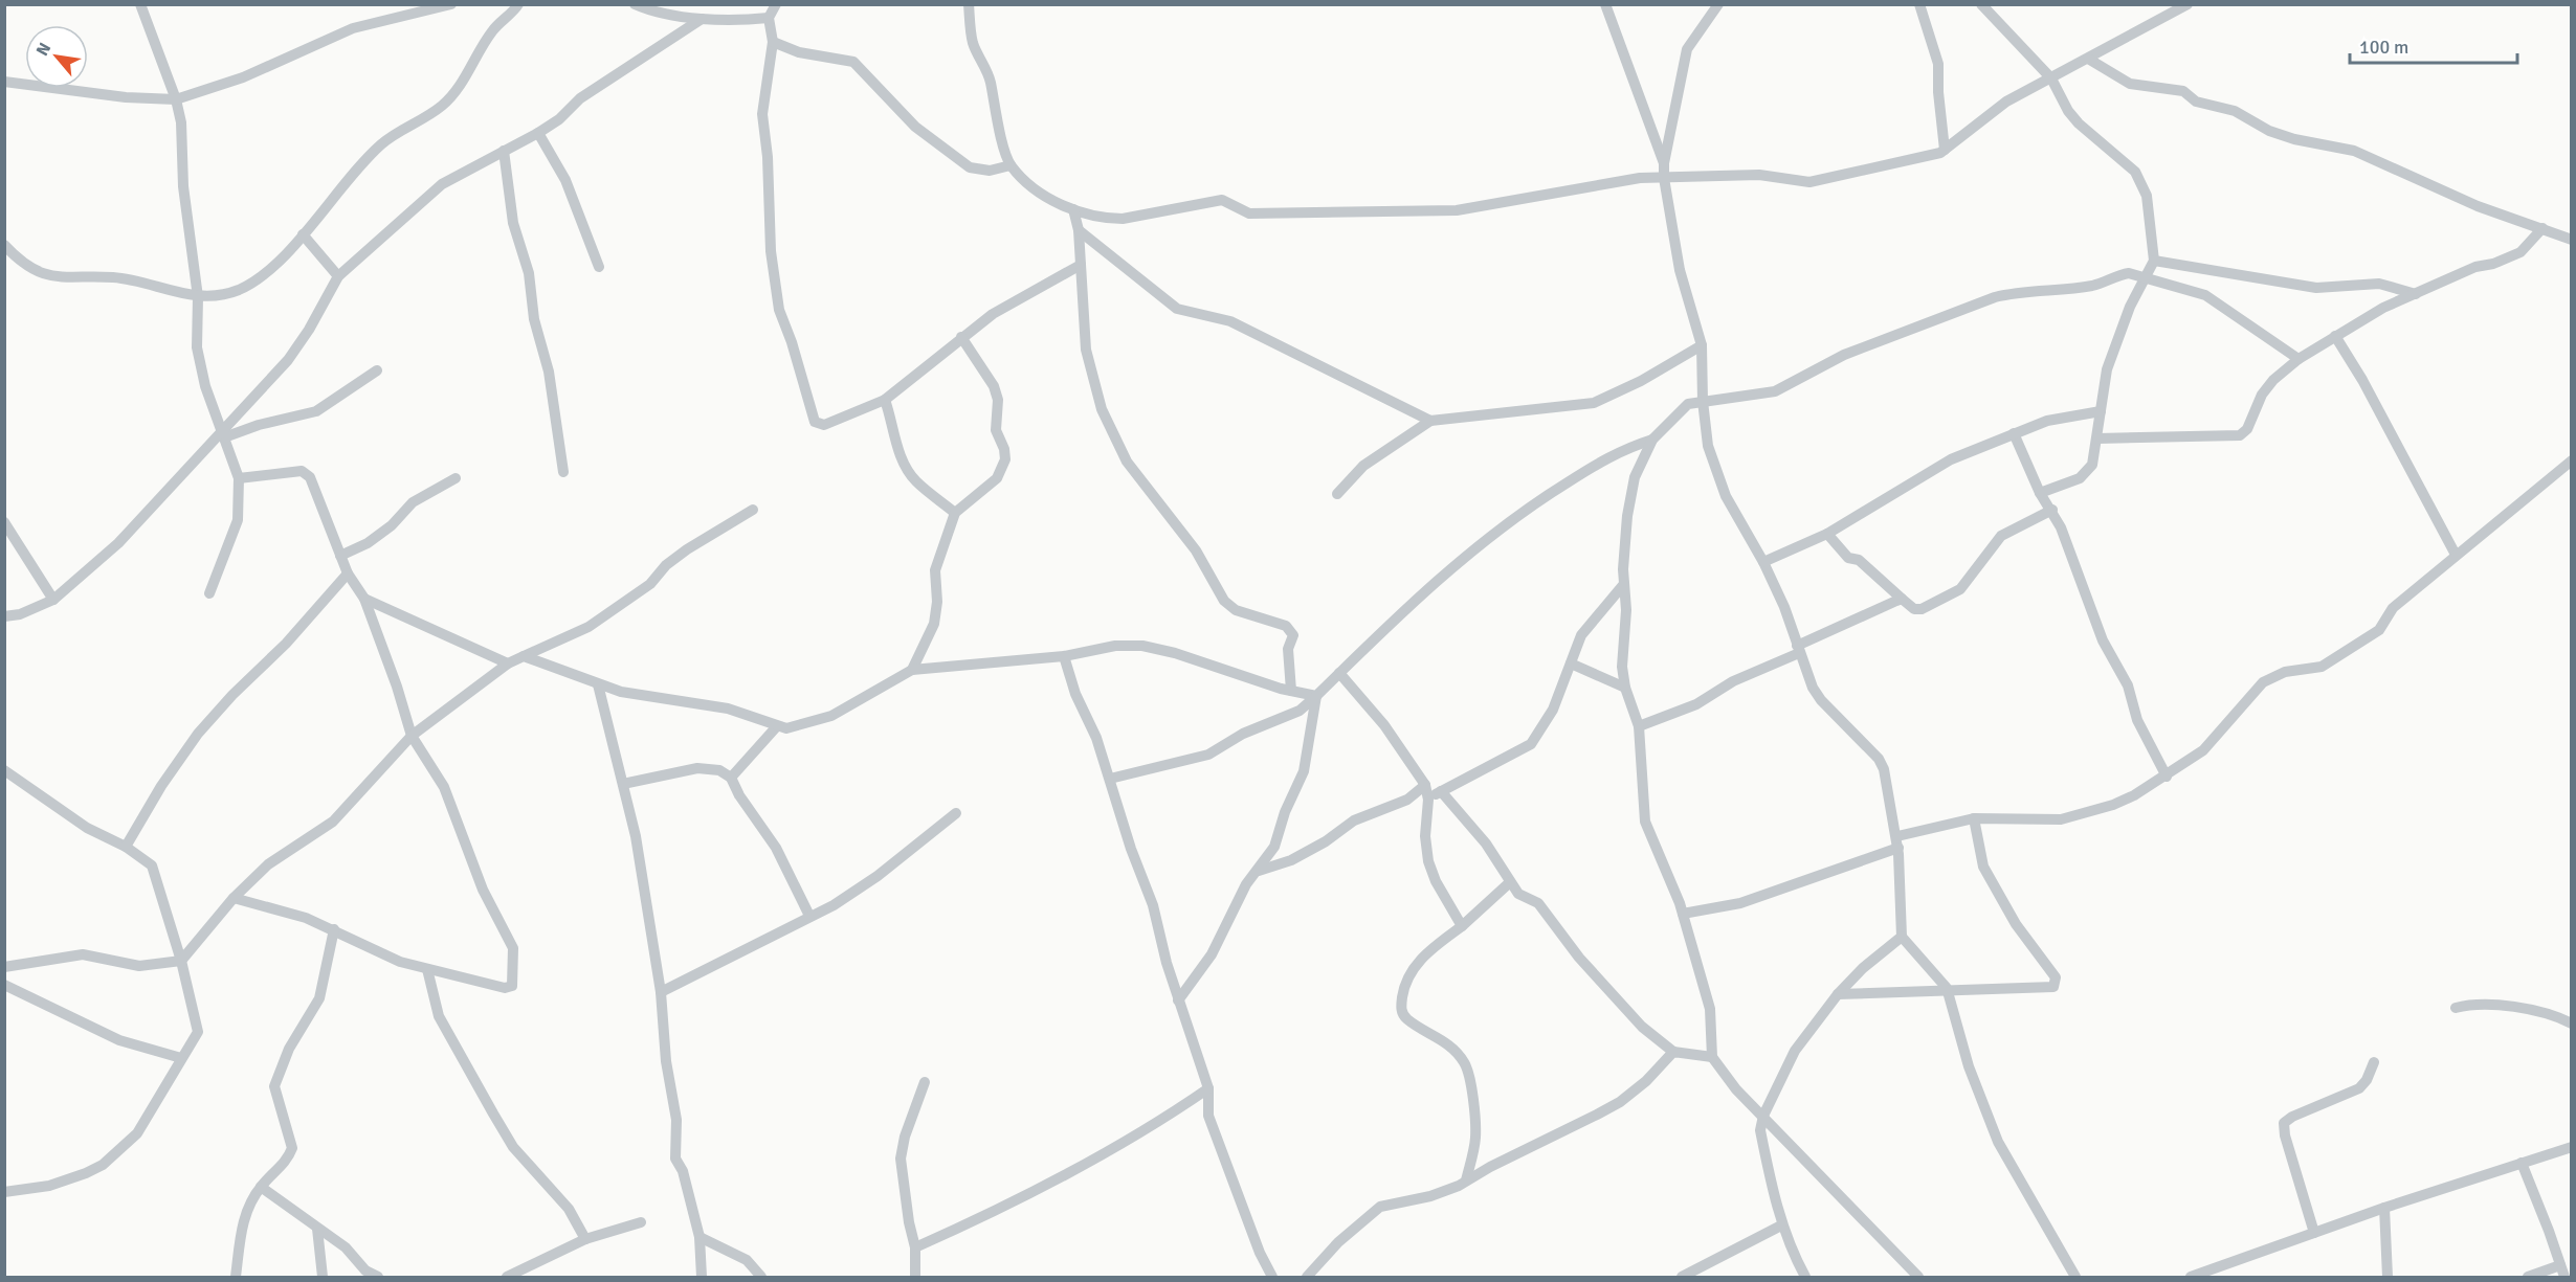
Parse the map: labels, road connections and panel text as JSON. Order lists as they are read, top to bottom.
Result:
{
  "scale_bar": "100 m",
  "north": "top left"
}
